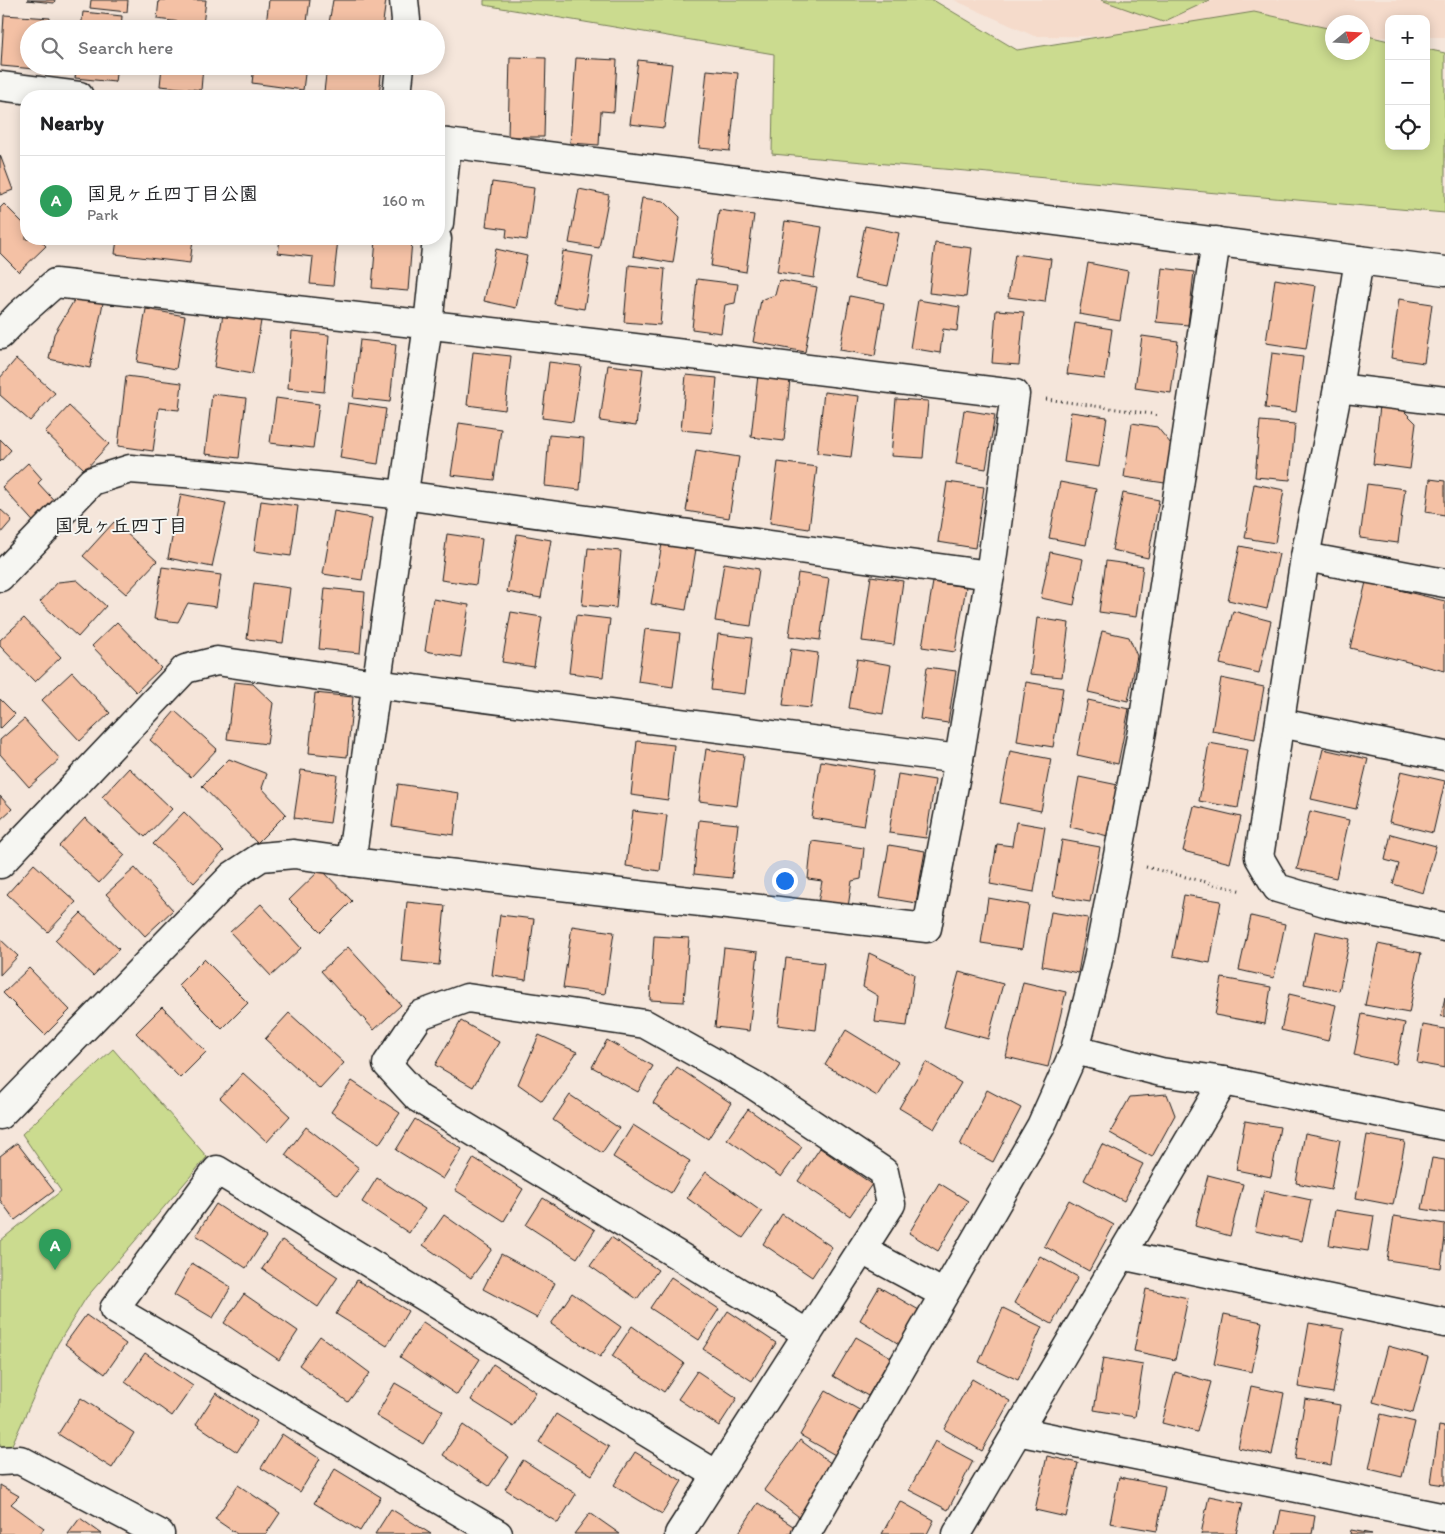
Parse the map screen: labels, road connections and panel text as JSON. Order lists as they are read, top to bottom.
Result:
{
  "districts": ["国見ヶ丘四丁目"],
  "north": "right",
  "page": {
    "map_buttons": ["+", "−"],
    "search": "Search here",
    "heading": "Nearby",
    "list": [
      {
        "mark": "A",
        "name": "国見ヶ丘四丁目公園",
        "note": "Park",
        "value": "160 m"
      }
    ],
    "pins": "A"
  }
}
